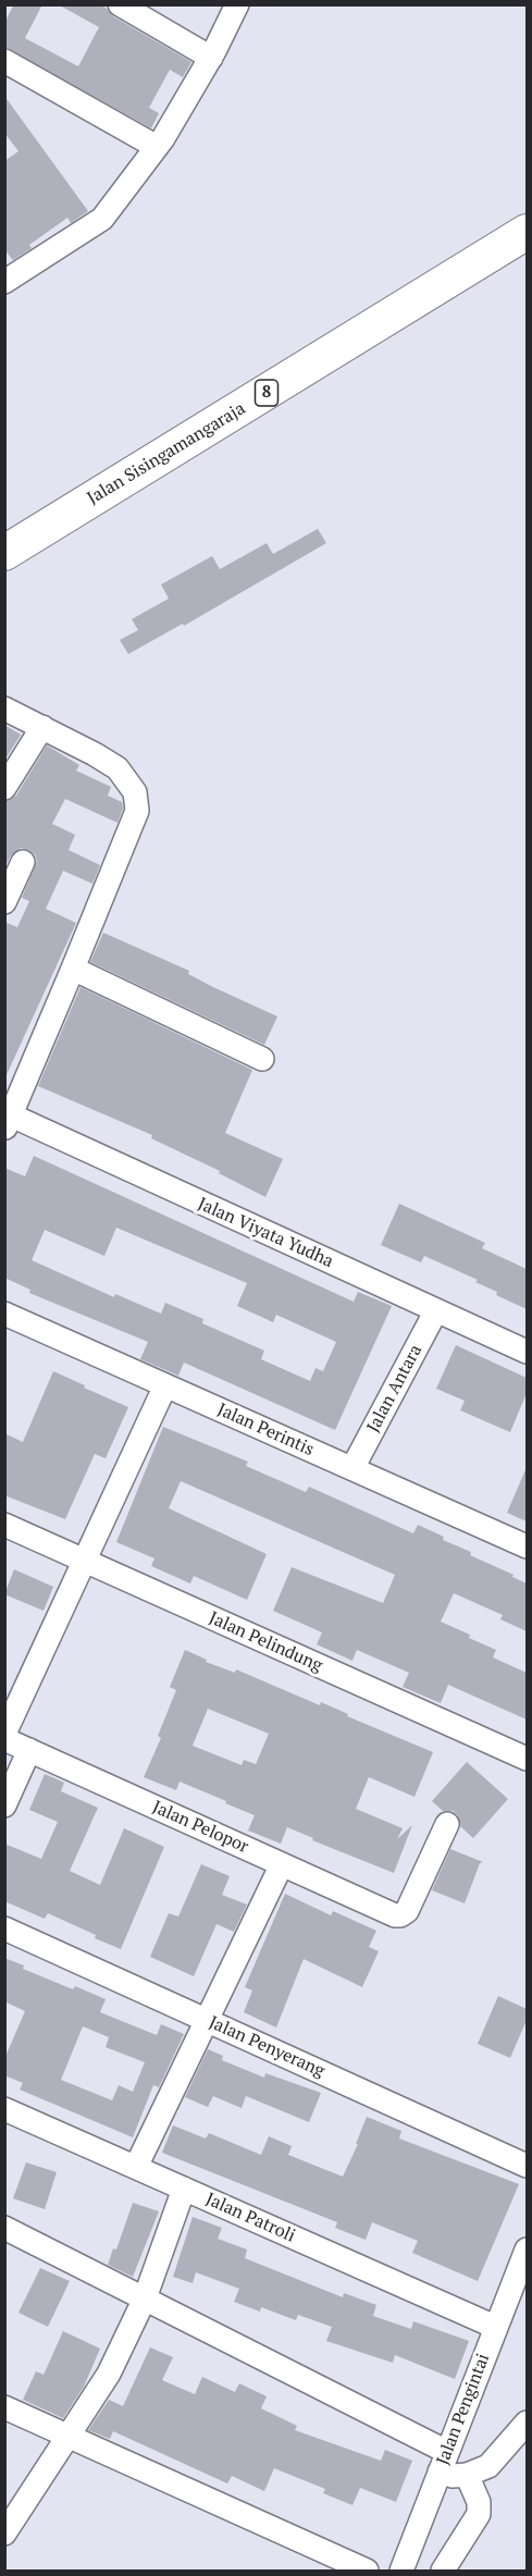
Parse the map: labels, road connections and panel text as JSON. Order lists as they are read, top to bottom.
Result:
{
  "streets": {
    "highway": ["8", "Jalan Sisingamangaraja"],
    "street": [
      "Jalan Viyata Yudha",
      "Jalan Antara",
      "Jalan Perintis",
      "Jalan Pelindung",
      "Jalan Pelopor",
      "Jalan Penyerang",
      "Jalan Patroli",
      "Jalan Pengintai"
    ]
  },
  "crossings": [
    ["Jalan Viyata Yudha", "Jalan Antara"],
    ["Jalan Antara", "Jalan Perintis"],
    ["Jalan Patroli", "Jalan Pengintai"]
  ]
}
